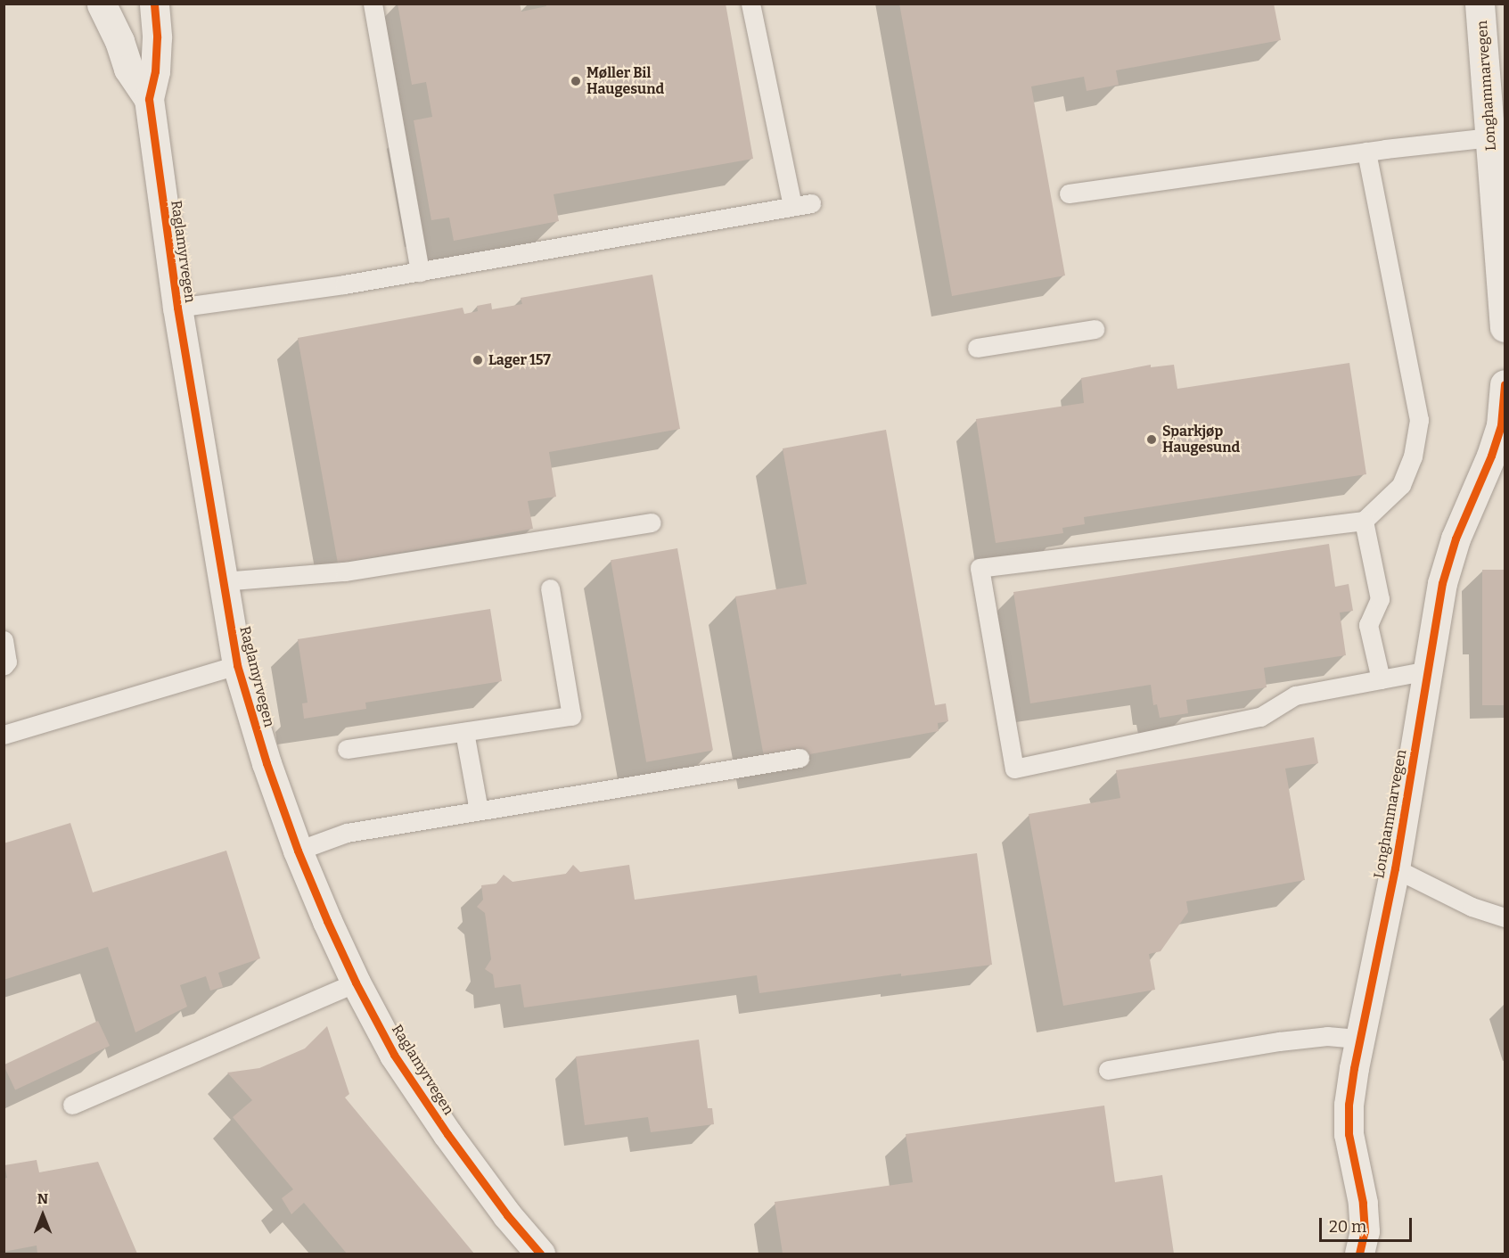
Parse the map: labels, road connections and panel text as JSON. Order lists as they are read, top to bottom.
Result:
{
  "streets": {
    "street": ["Longhammarvegen", "Raglamyrvegen"]
  },
  "places": ["Møller Bil Haugesund", "Lager 157", "Sparkjøp Haugesund"],
  "scale_bar": "20 m",
  "north": "top"
}
